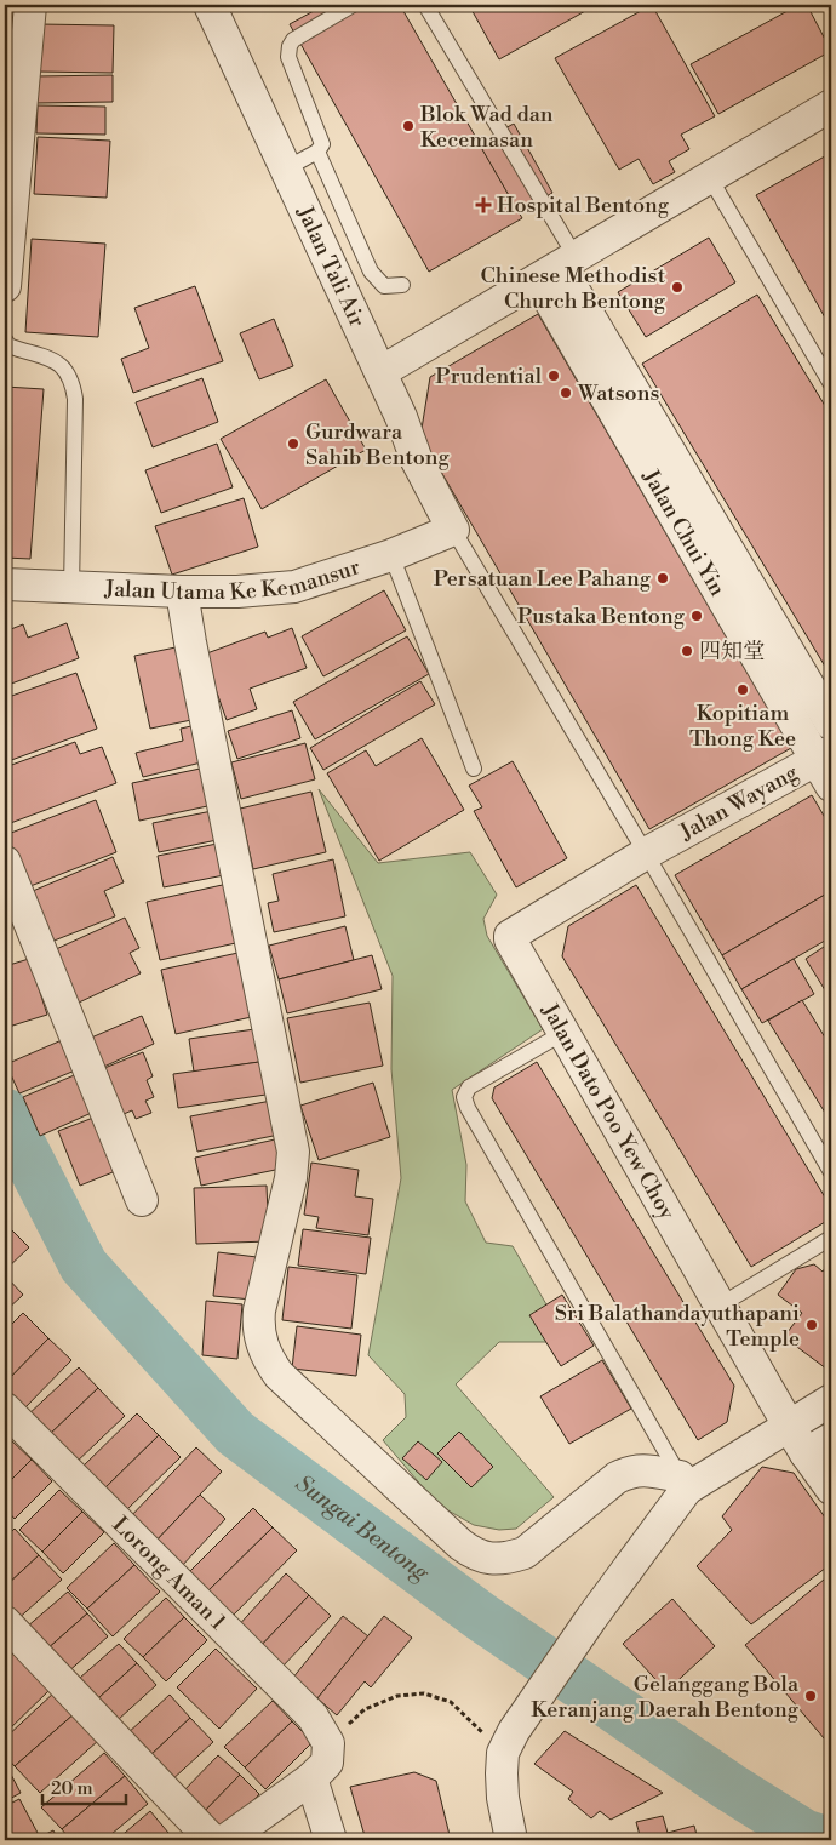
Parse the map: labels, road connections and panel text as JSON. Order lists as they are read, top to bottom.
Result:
{
  "streets": {
    "street": [
      "Jalan Tali Air",
      "Jalan Chui Yin",
      "Jalan Utama Ke Kemansur",
      "Jalan Wayang",
      "Jalan Dato Poo Yew Choy",
      "Lorong Aman 1"
    ]
  },
  "crossings": [
    ["Jalan Tali Air", "Jalan Utama Ke Kemansur"],
    ["Jalan Chui Yin", "Jalan Wayang"],
    ["Jalan Wayang", "Jalan Dato Poo Yew Choy"]
  ],
  "water": ["Sungai Bentong"],
  "places": {
    "other": [
      "Blok Wad dan Kecemasan",
      "Chinese Methodist Church Bentong",
      "Prudential",
      "Watsons",
      "Gurdwara Sahib Bentong",
      "Persatuan Lee Pahang",
      "Pustaka Bentong",
      "四知堂",
      "Kopitiam Thong Kee",
      "Sri Balathandayuthapani Temple",
      "Gelanggang Bola Keranjang Daerah Bentong"
    ],
    "health": ["Hospital Bentong"]
  },
  "scale_bar": "20 m"
}
